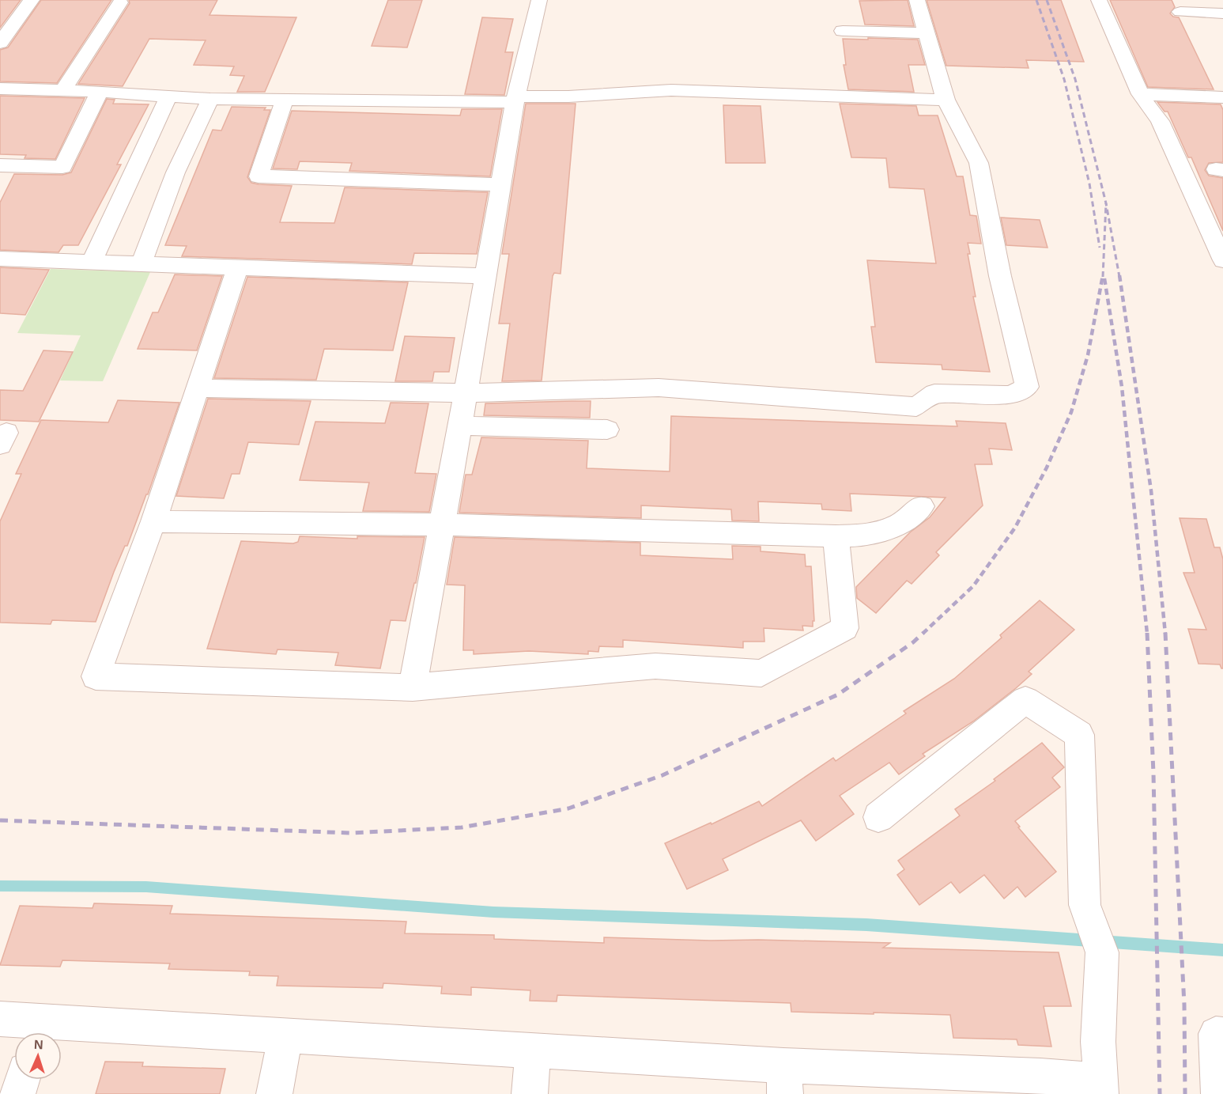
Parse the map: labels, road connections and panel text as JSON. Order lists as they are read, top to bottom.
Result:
{
  "north": "top"
}
